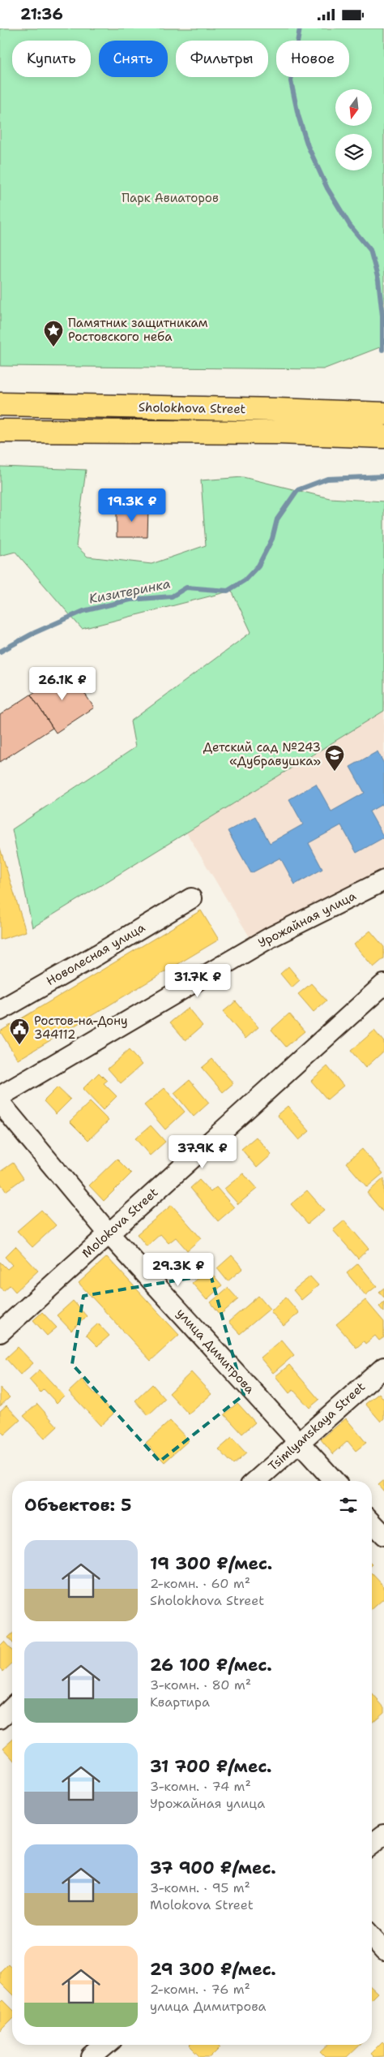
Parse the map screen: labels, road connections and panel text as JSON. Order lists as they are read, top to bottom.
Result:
{
  "streets": {
    "main road": ["Sholokhova Street"],
    "street": [
      "Урожайная улица",
      "Новолесная улица",
      "Molokova Street",
      "улица Димитрова",
      "Tsimlyanskaya Street"
    ]
  },
  "crossings": [
    ["Molokova Street", "улица Димитрова"],
    ["улица Димитрова", "Tsimlyanskaya Street"]
  ],
  "water": ["Кизитеринка"],
  "parks": ["Парк Авиаторов"],
  "places": {
    "place": ["Памятник защитникам Ростовского неба"],
    "school or university": ["Детский сад №243 «Дубравушка»"],
    "public building": ["Ростов-на-Дону 344112"]
  },
  "north": "bottom",
  "page": {
    "status": "21:36",
    "chip": [
      "Купить",
      "Снять",
      "Фильтры",
      "Новое"
    ],
    "price": [
      "19.3K ₽",
      "26.1K ₽",
      "31.7K ₽",
      "37.9K ₽",
      "29.3K ₽"
    ],
    "heading": "Объектов: 5",
    "list": [
      {
        "name": "19 300 ₽/мес.",
        "note": "2-комн. · 60 m² · Sholokhova Street"
      },
      {
        "name": "26 100 ₽/мес.",
        "note": "3-комн. · 80 m² · Квартира"
      },
      {
        "name": "31 700 ₽/мес.",
        "note": "3-комн. · 74 m² · Урожайная улица"
      },
      {
        "name": "37 900 ₽/мес.",
        "note": "3-комн. · 95 m² · Molokova Street"
      },
      {
        "name": "29 300 ₽/мес.",
        "note": "2-комн. · 76 m² · улица Димитрова"
      }
    ]
  }
}
